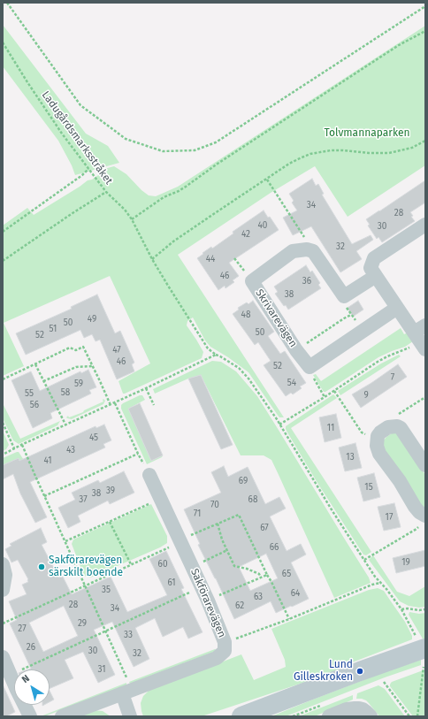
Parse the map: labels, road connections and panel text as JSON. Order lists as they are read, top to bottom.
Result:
{
  "streets": {
    "street": ["Skrivarevägen", "Sakförarevägen"],
    "path": ["Ladugårdsmarksstråket"]
  },
  "parks": ["Tolvmannaparken"],
  "places": ["Sakförarevägen särskilt boende", "Lund Gilleskroken"],
  "house_numbers": [
    "34",
    "28",
    "40",
    "30",
    "42",
    "32",
    "44",
    "46",
    "36",
    "38",
    "48",
    "49",
    "50",
    "51",
    "50",
    "52",
    "47",
    "46",
    "52",
    "7",
    "54",
    "59",
    "58",
    "55",
    "9",
    "56",
    "11",
    "45",
    "43",
    "13",
    "41",
    "69",
    "15",
    "39",
    "38",
    "37",
    "68",
    "70",
    "71",
    "17",
    "67",
    "66",
    "19",
    "60",
    "65",
    "61",
    "35",
    "64",
    "63",
    "28",
    "62",
    "34",
    "29",
    "27",
    "33",
    "26",
    "30",
    "32",
    "31"
  ],
  "north": "top left"
}
